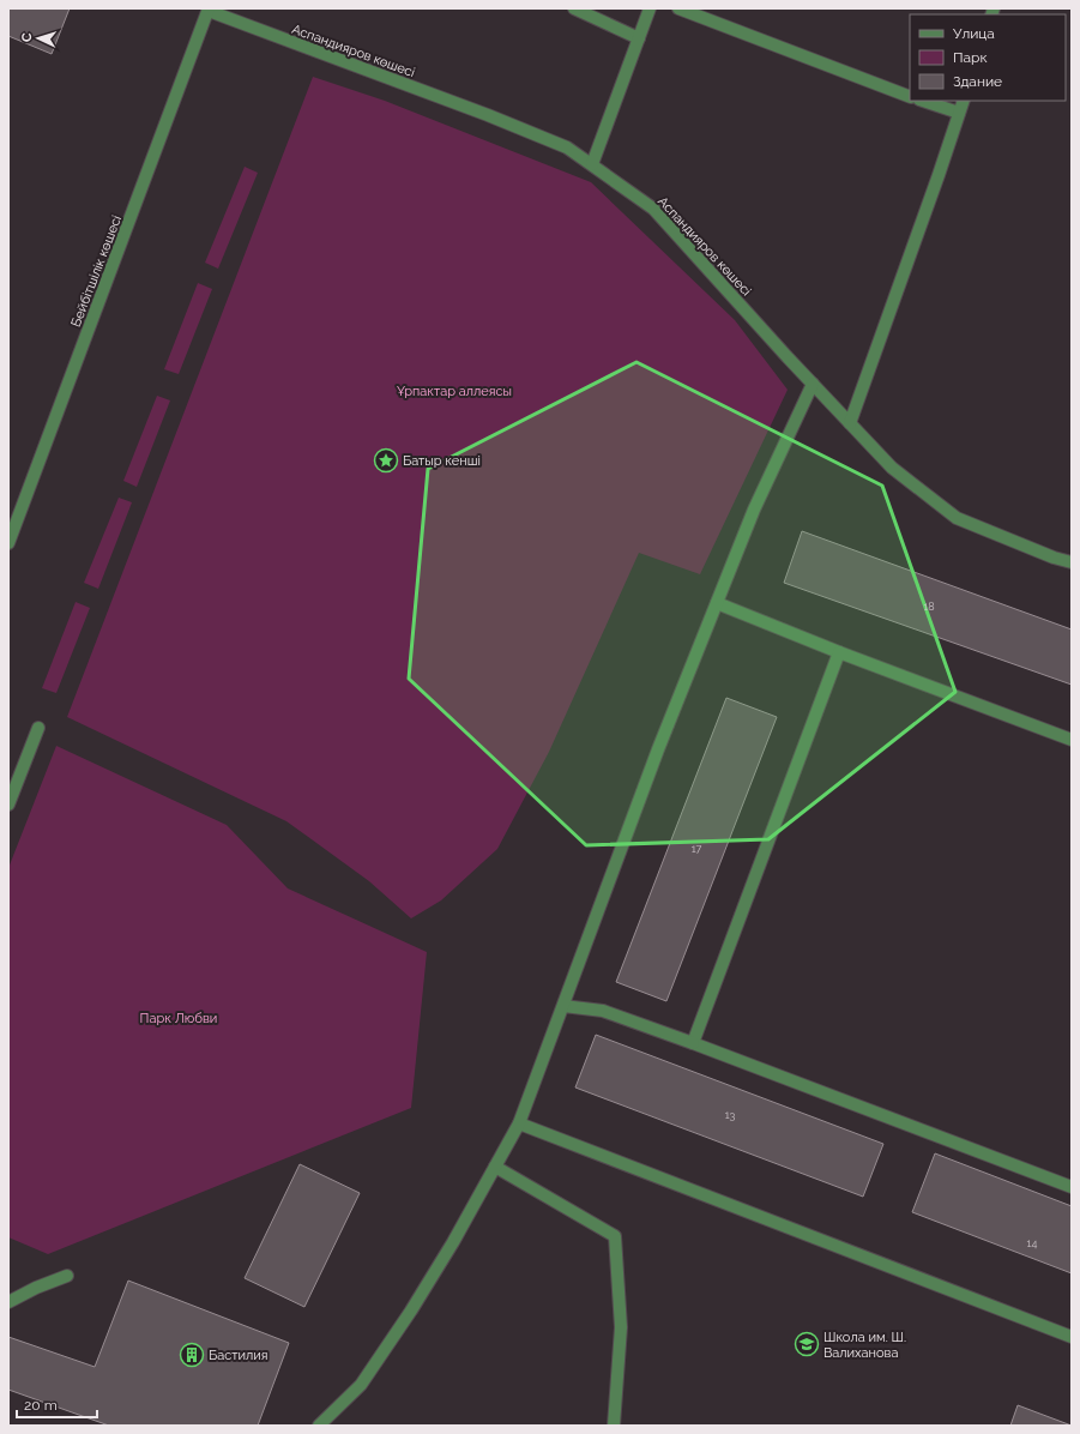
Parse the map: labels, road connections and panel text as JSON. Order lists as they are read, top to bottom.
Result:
{
  "streets": {
    "street": ["Аспандияров көшесі", "Бейбітшілік көшесі"]
  },
  "crossings": [
    ["Аспандияров көшесі", "Бейбітшілік көшесі"]
  ],
  "parks": ["Ұрпактар аллеясы", "Парк Любви"],
  "places": {
    "place": ["Батыр кенші"],
    "school or university": ["Школа им. Ш. Валиханова"],
    "building": ["Бастилия"]
  },
  "house_numbers": [
    "18",
    "17",
    "13",
    "14"
  ],
  "legend": ["Улица", "Парк", "Здание"],
  "scale_bar": "20 m",
  "north": "left"
}
